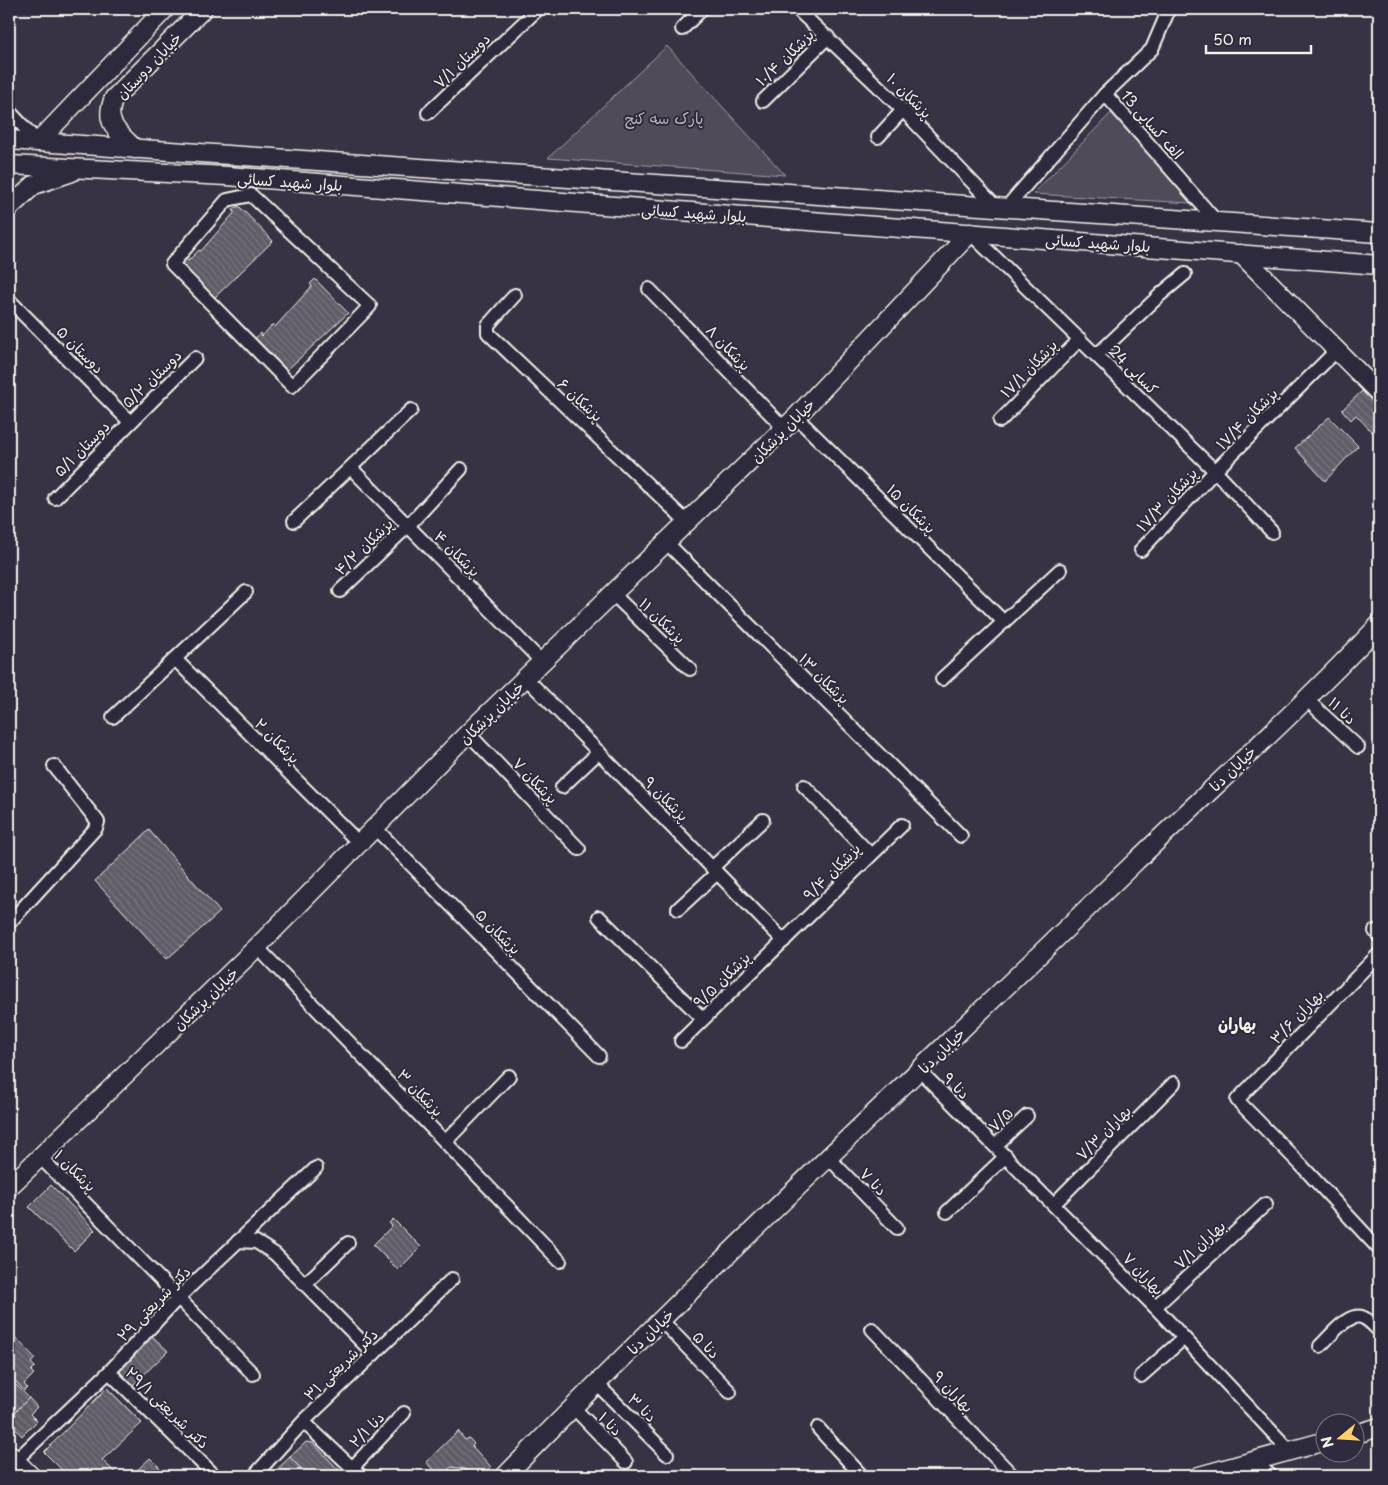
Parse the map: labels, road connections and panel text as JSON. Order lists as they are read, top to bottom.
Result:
{
  "streets": {
    "street": [
      "۱۰/۴ پزشکان",
      "۷/۱ دوستان",
      "خیابان دوستان",
      "۱۰ پزشکان",
      "13 الف کسایی",
      "بلوار شهید کسائی",
      "۸ پزشکان",
      "۵ دوستان",
      "۱۷/۱ پزشکان",
      "کسایی 24",
      "۵/۲ دوستان",
      "۶ پزشکان",
      "۱۷/۴ پزشکان",
      "خیابان پزشکان",
      "۵/۱ دوستان",
      "۱۷/۳ پزشکان",
      "۱۵ پزشکان",
      "۴/۲ پزشکان",
      "۴ پزشکان",
      "۱۱ پزشکان",
      "۱۳ پزشکان",
      "۱۱ دنا",
      "۲ پزشکان",
      "خیابان دنا",
      "۷ پزشکان",
      "۹ پزشکان",
      "۹/۴ پزشکان",
      "۵ پزشکان",
      "۹/۵ پزشکان",
      "۳/۶ بهاران",
      "۹ دنا",
      "۳ پزشکان",
      "۷/۵",
      "۷/۳ بهاران",
      "۱ پزشکان",
      "۷ دنا",
      "۷/۱ بهاران",
      "۷ بهاران",
      "۲۹ دکتر شریعتی",
      "۵ دنا",
      "۳۱ دکتر شریعتی",
      "۹ بهاران",
      "۲۹/۱ دکتر شریعتی",
      "۳ دنا",
      "۱ دنا",
      "۲/۱ دنا"
    ]
  },
  "crossings": [
    ["۱۰/۴ پزشکان", "۱۰ پزشکان"],
    ["خیابان دوستان", "بلوار شهید کسائی"],
    ["۱۰ پزشکان", "13 الف کسایی"],
    ["۱۰ پزشکان", "بلوار شهید کسائی"],
    ["13 الف کسایی", "بلوار شهید کسائی"],
    ["بلوار شهید کسائی", "کسایی 24"],
    ["بلوار شهید کسائی", "خیابان پزشکان"],
    ["۸ پزشکان", "خیابان پزشکان"],
    ["۸ پزشکان", "۱۵ پزشکان"],
    ["۵ دوستان", "۵/۲ دوستان"],
    ["۵ دوستان", "۵/۱ دوستان"],
    ["۱۷/۱ پزشکان", "کسایی 24"],
    ["کسایی 24", "۱۷/۴ پزشکان"],
    ["کسایی 24", "خیابان پزشکان"],
    ["کسایی 24", "۱۷/۳ پزشکان"],
    ["۵/۲ دوستان", "۵/۱ دوستان"],
    ["۶ پزشکان", "خیابان پزشکان"],
    ["۱۷/۴ پزشکان", "۱۷/۳ پزشکان"],
    ["خیابان پزشکان", "۱۵ پزشکان"],
    ["خیابان پزشکان", "۴ پزشکان"],
    ["خیابان پزشکان", "۱۱ پزشکان"],
    ["خیابان پزشکان", "۱۳ پزشکان"],
    ["خیابان پزشکان", "۲ پزشکان"],
    ["خیابان پزشکان", "۷ پزشکان"],
    ["خیابان پزشکان", "۹ پزشکان"],
    ["خیابان پزشکان", "۵ پزشکان"],
    ["خیابان پزشکان", "۳ پزشکان"],
    ["خیابان پزشکان", "۱ پزشکان"],
    ["۴/۲ پزشکان", "۴ پزشکان"],
    ["۱۱ دنا", "خیابان دنا"],
    ["خیابان دنا", "۹ دنا"],
    ["خیابان دنا", "۷ دنا"],
    ["خیابان دنا", "۵ دنا"],
    ["خیابان دنا", "۳ دنا"],
    ["خیابان دنا", "۱ دنا"],
    ["۹ پزشکان", "۹/۴ پزشکان"],
    ["۹ پزشکان", "۹/۵ پزشکان"],
    ["۹/۴ پزشکان", "۹/۵ پزشکان"],
    ["۹ دنا", "۷ بهاران"],
    ["۷/۵", "۷ بهاران"],
    ["۷/۳ بهاران", "۷ بهاران"],
    ["۱ پزشکان", "۲۹ دکتر شریعتی"],
    ["۷/۱ بهاران", "۷ بهاران"],
    ["۲۹ دکتر شریعتی", "۲۹/۱ دکتر شریعتی"]
  ],
  "districts": ["بهاران"],
  "parks": ["پارک سه کنج"],
  "scale_bar": "50 m",
  "north": "left"
}
